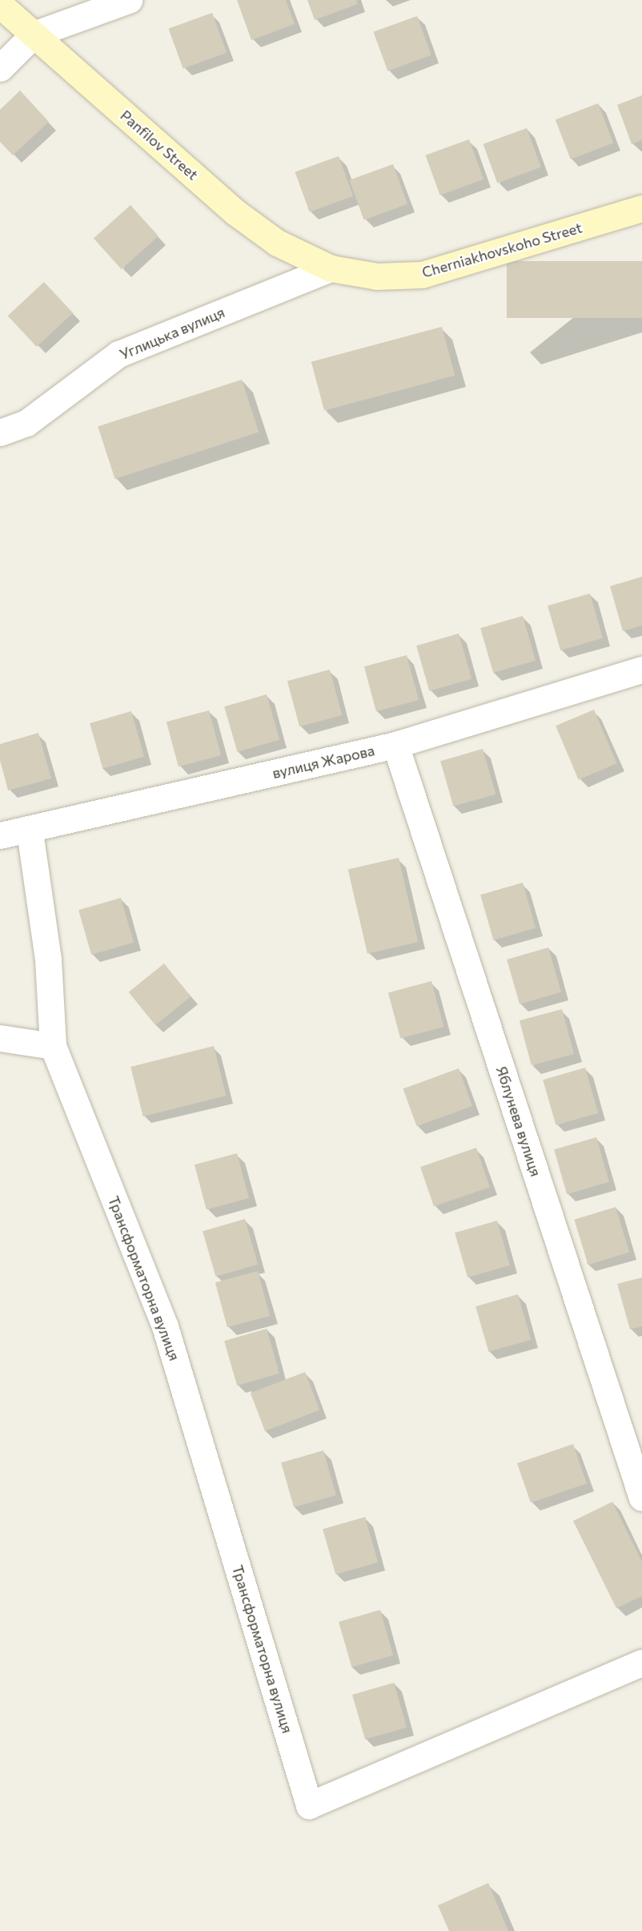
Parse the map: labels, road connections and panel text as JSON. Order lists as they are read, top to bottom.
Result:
{
  "streets": {
    "main road": ["Panfilov Street", "Cherniakhovskoho Street"],
    "street": [
      "Углицька вулиця",
      "вулиця Жарова",
      "Яблунева вулиця",
      "Трансформаторна вулиця"
    ]
  },
  "crossings": [
    ["Panfilov Street", "Cherniakhovskoho Street"],
    ["Panfilov Street", "Углицька вулиця"],
    ["Cherniakhovskoho Street", "Углицька вулиця"],
    ["вулиця Жарова", "Яблунева вулиця"],
    ["вулиця Жарова", "Трансформаторна вулиця"]
  ]
}
